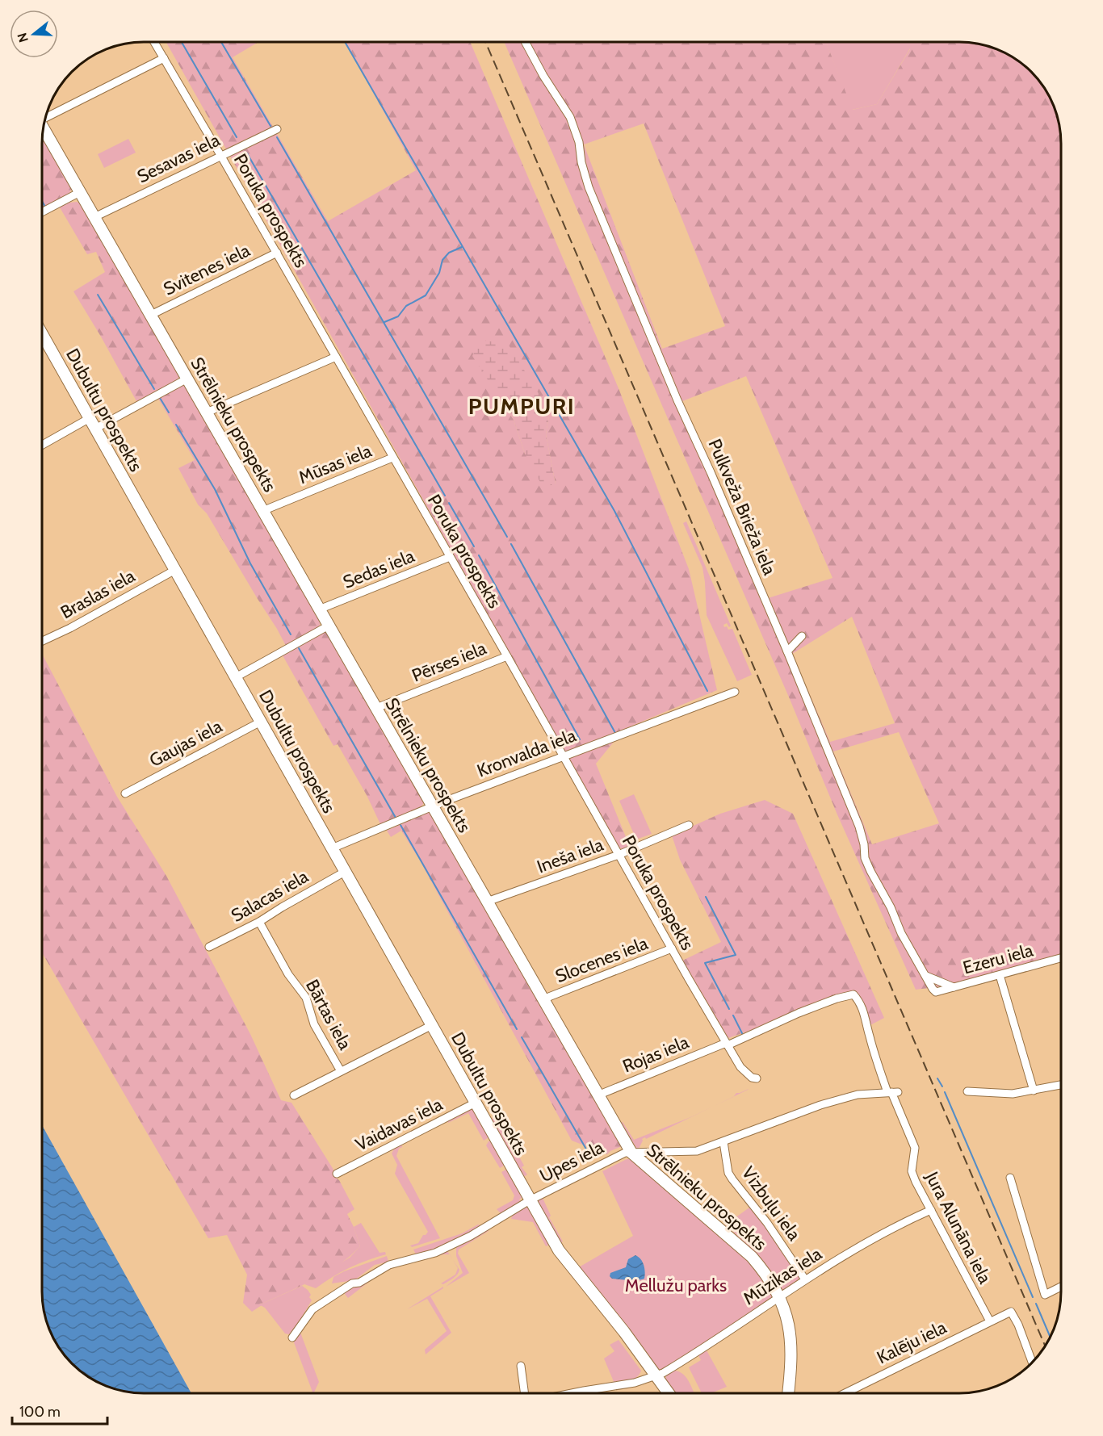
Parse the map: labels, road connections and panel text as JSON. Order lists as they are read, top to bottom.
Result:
{
  "streets": {
    "main road": ["Dubultu prospekts", "Strēlnieku prospekts"],
    "street": [
      "Sesavas iela",
      "Poruka prospekts",
      "Svitenes iela",
      "Mūsas iela",
      "Pulkveža Brieža iela",
      "Sedas iela",
      "Braslas iela",
      "Pērses iela",
      "Gaujas iela",
      "Kronvalda iela",
      "Ineša iela",
      "Salacas iela",
      "Ezeru iela",
      "Slocenes iela",
      "Bārtas iela",
      "Rojas iela",
      "Vaidavas iela",
      "Upes iela",
      "Vizbuļu iela",
      "Jura Alunāna iela",
      "Mūzikas iela",
      "Kalēju iela"
    ]
  },
  "crossings": [
    ["Sesavas iela", "Poruka prospekts"],
    ["Sesavas iela", "Strēlnieku prospekts"],
    ["Poruka prospekts", "Svitenes iela"],
    ["Poruka prospekts", "Mūsas iela"],
    ["Poruka prospekts", "Sedas iela"],
    ["Poruka prospekts", "Pērses iela"],
    ["Poruka prospekts", "Kronvalda iela"],
    ["Poruka prospekts", "Ineša iela"],
    ["Poruka prospekts", "Slocenes iela"],
    ["Poruka prospekts", "Rojas iela"],
    ["Svitenes iela", "Strēlnieku prospekts"],
    ["Dubultu prospekts", "Braslas iela"],
    ["Dubultu prospekts", "Gaujas iela"],
    ["Dubultu prospekts", "Kronvalda iela"],
    ["Dubultu prospekts", "Salacas iela"],
    ["Dubultu prospekts", "Vaidavas iela"],
    ["Dubultu prospekts", "Upes iela"],
    ["Dubultu prospekts", "Mūzikas iela"],
    ["Strēlnieku prospekts", "Mūsas iela"],
    ["Strēlnieku prospekts", "Sedas iela"],
    ["Strēlnieku prospekts", "Pērses iela"],
    ["Strēlnieku prospekts", "Kronvalda iela"],
    ["Strēlnieku prospekts", "Ineša iela"],
    ["Strēlnieku prospekts", "Slocenes iela"],
    ["Strēlnieku prospekts", "Rojas iela"],
    ["Strēlnieku prospekts", "Upes iela"],
    ["Strēlnieku prospekts", "Mūzikas iela"],
    ["Pulkveža Brieža iela", "Ezeru iela"],
    ["Salacas iela", "Bārtas iela"],
    ["Rojas iela", "Jura Alunāna iela"],
    ["Upes iela", "Vizbuļu iela"],
    ["Upes iela", "Jura Alunāna iela"],
    ["Vizbuļu iela", "Mūzikas iela"],
    ["Jura Alunāna iela", "Mūzikas iela"],
    ["Jura Alunāna iela", "Kalēju iela"]
  ],
  "districts": ["PUMPURI"],
  "parks": ["Mellužu parks"],
  "scale_bar": "100 m",
  "north": "left"
}
